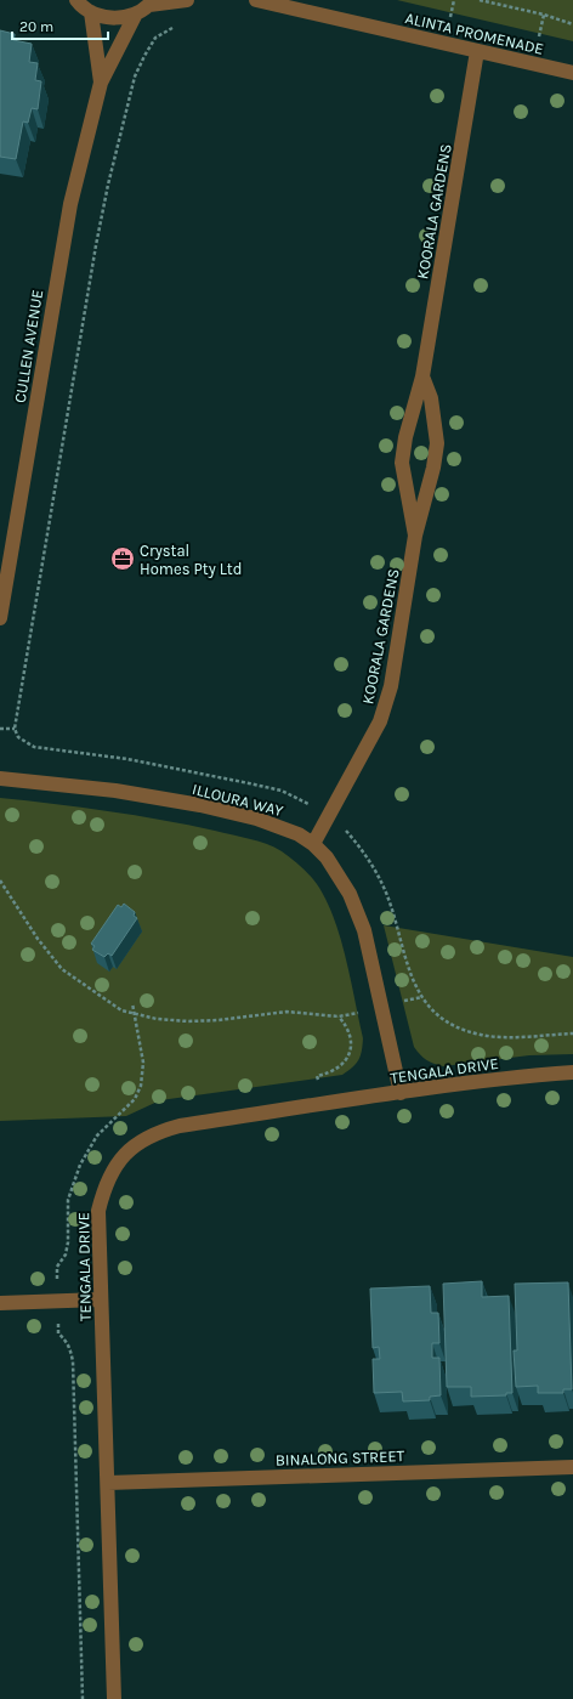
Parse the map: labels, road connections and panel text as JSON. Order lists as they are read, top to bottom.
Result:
{
  "streets": {
    "street": [
      "ALINTA PROMENADE",
      "KOORALA GARDENS",
      "CULLEN AVENUE",
      "ILLOURA WAY",
      "TENGALA DRIVE",
      "BINALONG STREET"
    ]
  },
  "crossings": [
    ["ALINTA PROMENADE", "KOORALA GARDENS"],
    ["KOORALA GARDENS", "ILLOURA WAY"],
    ["ILLOURA WAY", "TENGALA DRIVE"],
    ["TENGALA DRIVE", "BINALONG STREET"]
  ],
  "places": {
    "office": ["Crystal Homes Pty Ltd"]
  },
  "scale_bar": "20 m"
}
